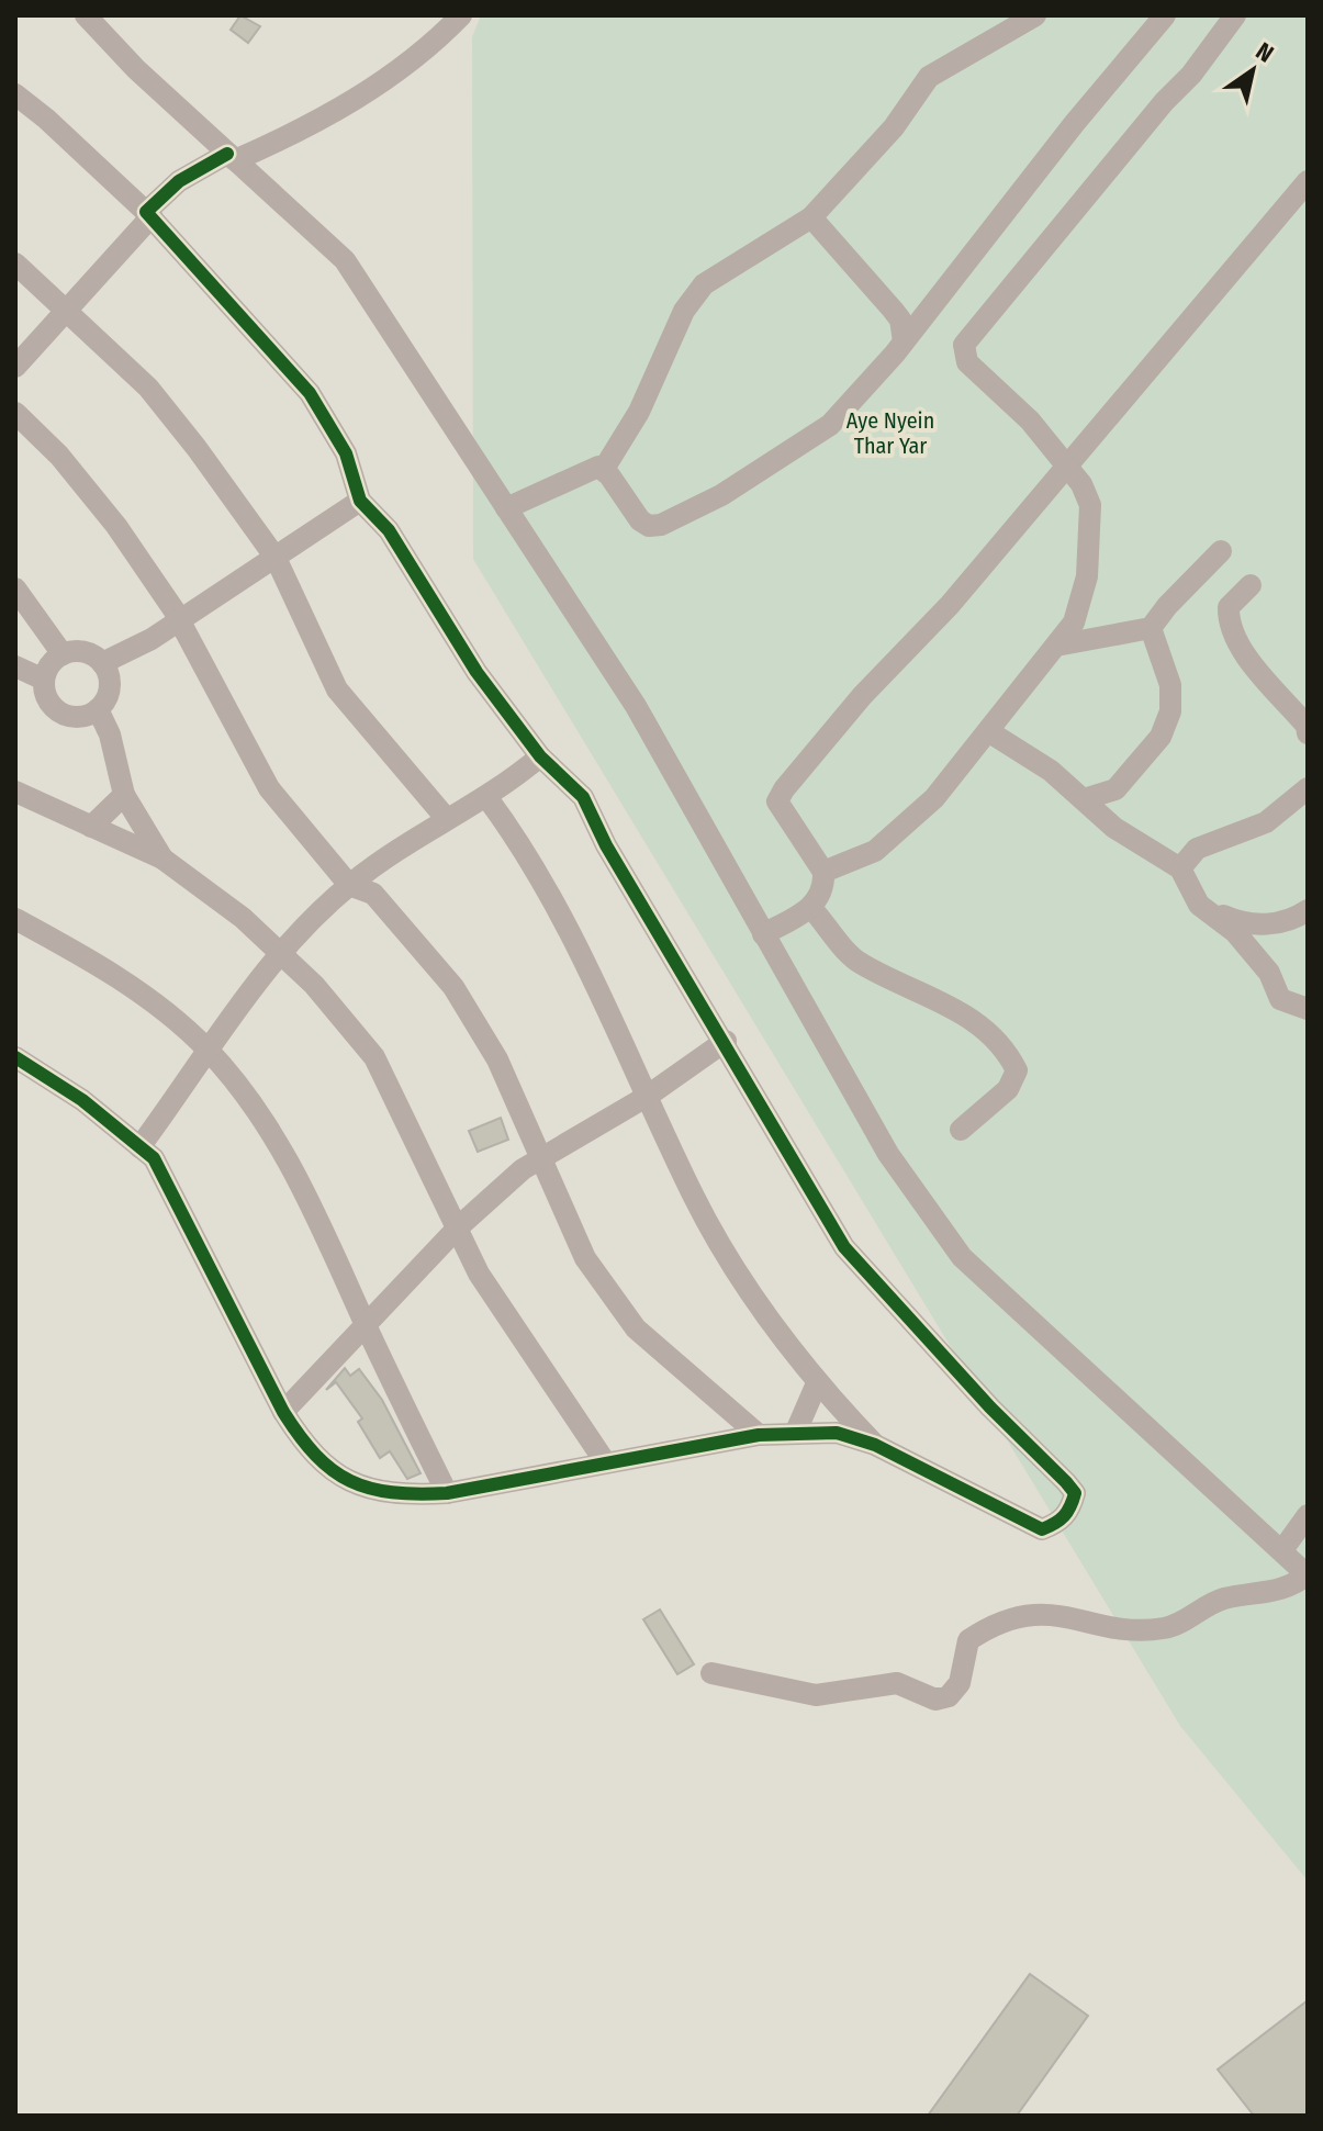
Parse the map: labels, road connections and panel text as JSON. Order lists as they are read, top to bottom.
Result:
{
  "parks": ["Aye Nyein Thar Yar"],
  "north": "top right"
}
